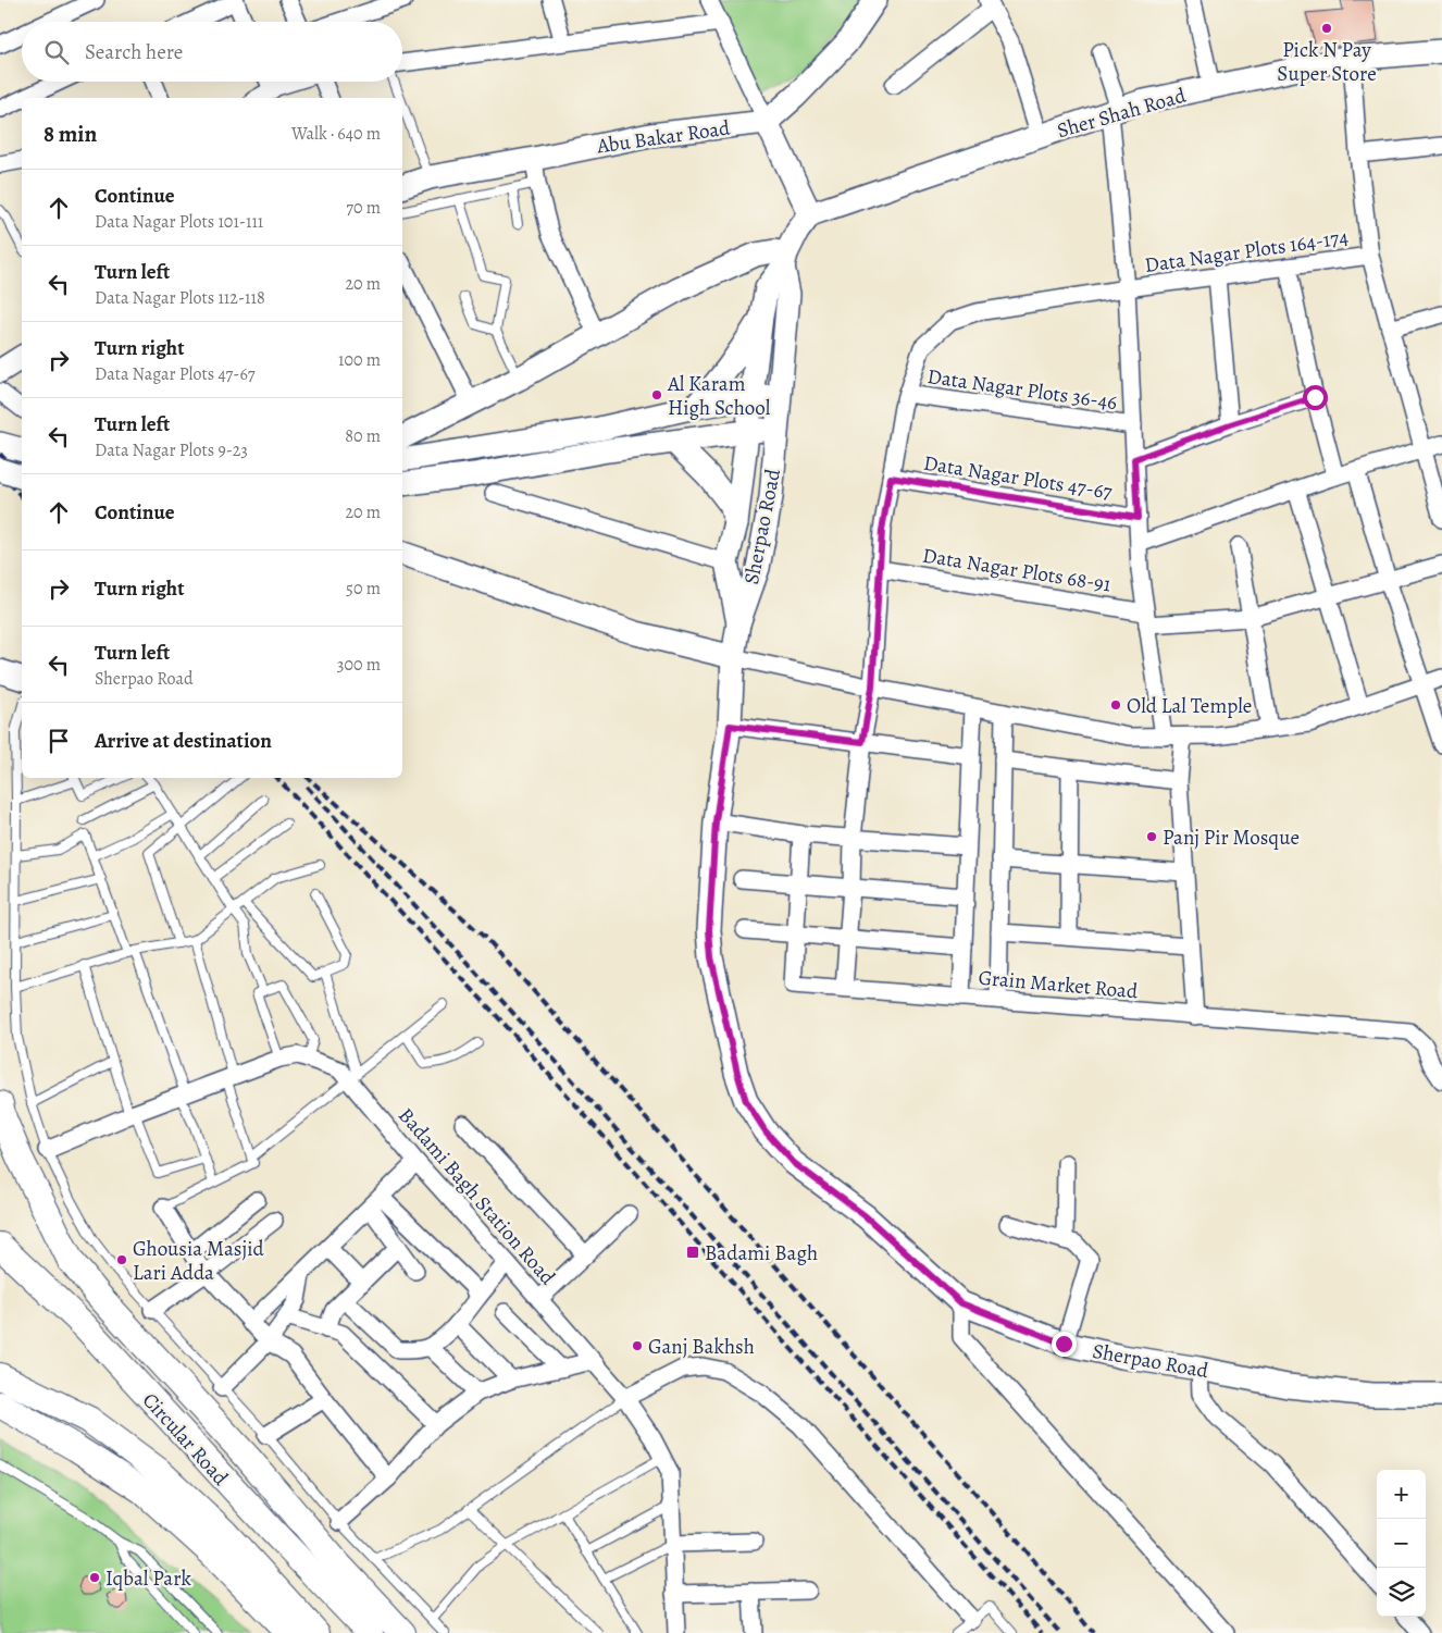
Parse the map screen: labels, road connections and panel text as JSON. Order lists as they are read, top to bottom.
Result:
{
  "streets": {
    "main road": [
      "Sher Shah Road",
      "Abu Bakar Road",
      "Sherpao Road",
      "Circular Road"
    ],
    "street": [
      "Data Nagar Plots 164-174",
      "Data Nagar Plots 36-46",
      "Data Nagar Plots 47-67",
      "Data Nagar Plots 68-91",
      "Grain Market Road",
      "Badami Bagh Station Road"
    ]
  },
  "crossings": [
    ["Data Nagar Plots 164-174", "Data Nagar Plots 36-46"]
  ],
  "places": {
    "other": [
      "Pick N Pay Super Store",
      "Al Karam High School",
      "Old Lal Temple",
      "Panj Pir Mosque",
      "Ghousia Masjid Lari Adda",
      "Ganj Bakhsh",
      "Iqbal Park"
    ],
    "transit": ["Badami Bagh"]
  },
  "page": {
    "search": "Search here",
    "heading": ["8 min", "Walk · 640 m"],
    "list": [
      ["Continue", "Data Nagar Plots 101-111", "70 m"],
      ["Turn left", "Data Nagar Plots 112-118", "20 m"],
      ["Turn right", "Data Nagar Plots 47-67", "100 m"],
      ["Turn left", "Data Nagar Plots 9-23", "80 m"],
      ["Continue", "20 m"],
      ["Turn right", "50 m"],
      ["Turn left", "Sherpao Road", "300 m"],
      "Arrive at destination"
    ],
    "map_buttons": ["+", "−"]
  }
}
